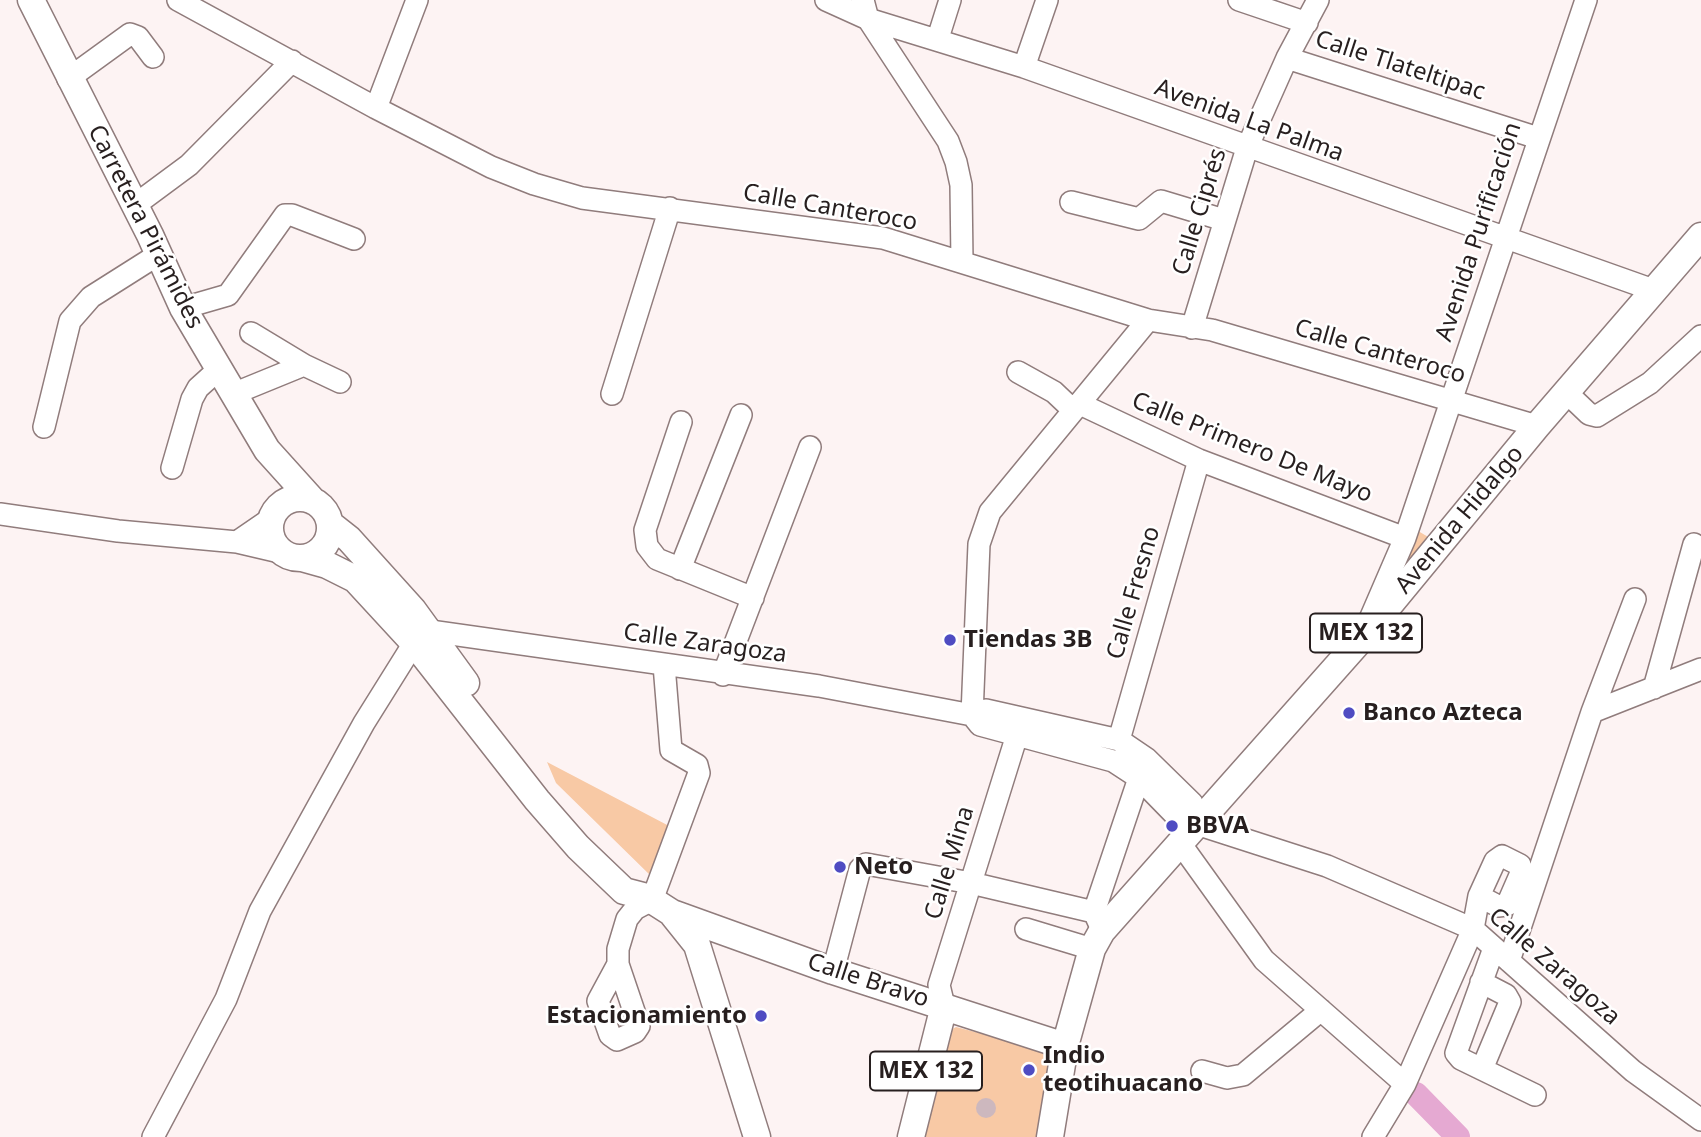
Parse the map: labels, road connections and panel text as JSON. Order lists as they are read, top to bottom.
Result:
{
  "streets": {
    "main road": [
      "Carretera Pirámides",
      "Avenida Hidalgo",
      "MEX 132",
      "Calle Bravo"
    ],
    "street": [
      "Calle Tlateltipac",
      "Avenida La Palma",
      "Calle Canteroco",
      "Calle Ciprés",
      "Avenida Purificación",
      "Calle Primero De Mayo",
      "Calle Fresno",
      "Calle Zaragoza",
      "Calle Mina"
    ]
  },
  "crossings": [
    ["Calle Tlateltipac", "Calle Ciprés"],
    ["Calle Tlateltipac", "Avenida Purificación"],
    ["Avenida La Palma", "Calle Ciprés"],
    ["Avenida La Palma", "Avenida Purificación"],
    ["Avenida La Palma", "Avenida Hidalgo"],
    ["Calle Canteroco", "Calle Ciprés"],
    ["Calle Canteroco", "Avenida Purificación"],
    ["Calle Canteroco", "Avenida Hidalgo"],
    ["Avenida Purificación", "Calle Primero De Mayo"],
    ["Avenida Purificación", "Avenida Hidalgo"],
    ["Calle Primero De Mayo", "Calle Fresno"],
    ["Avenida Hidalgo", "MEX 132"],
    ["Avenida Hidalgo", "Calle Zaragoza"],
    ["Avenida Hidalgo", "Calle Bravo"],
    ["Calle Fresno", "Calle Zaragoza"],
    ["MEX 132", "Calle Mina"],
    ["MEX 132", "Calle Bravo"],
    ["Calle Zaragoza", "Calle Mina"],
    ["Calle Mina", "Calle Bravo"]
  ],
  "places": [
    "Tiendas 3B",
    "Banco Azteca",
    "BBVA",
    "Neto",
    "Estacionamiento",
    "Indio teotihuacano"
  ]
}
